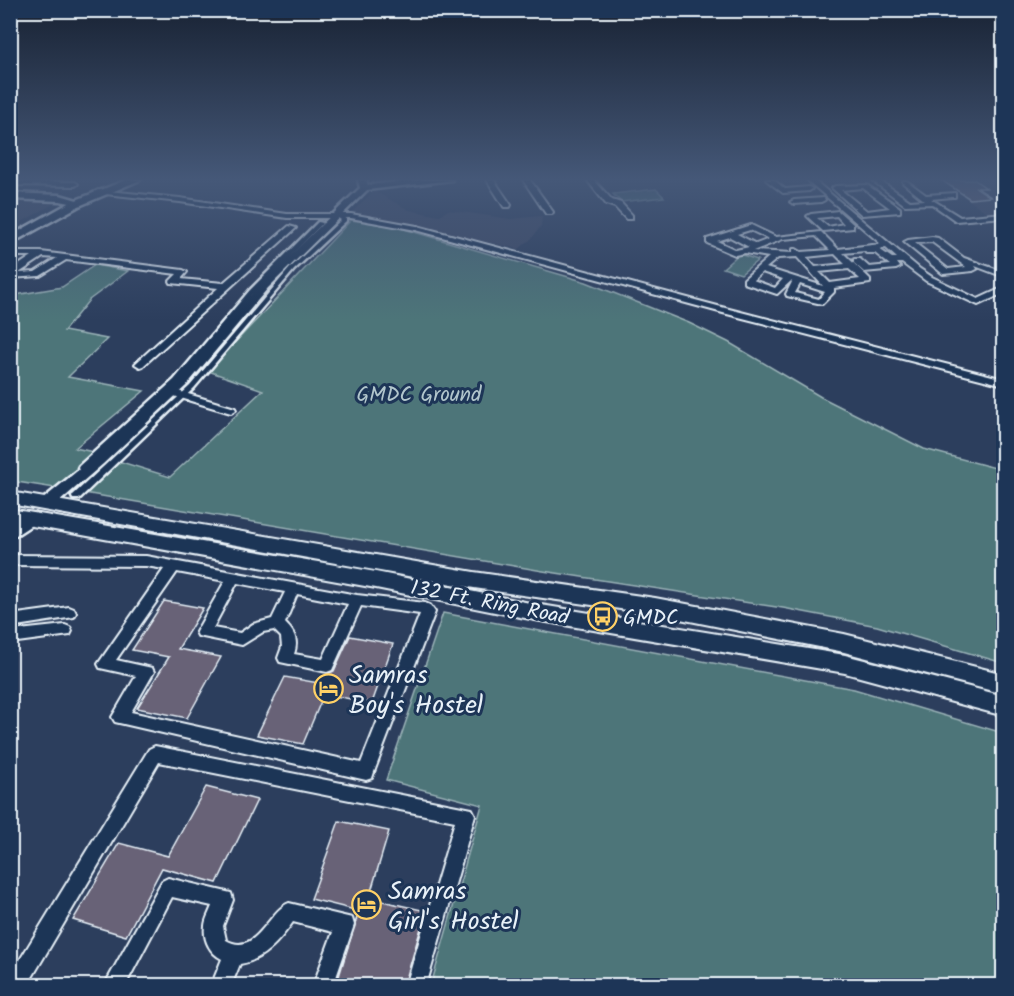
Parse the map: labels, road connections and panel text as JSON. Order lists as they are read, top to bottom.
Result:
{
  "streets": {
    "main road": ["132 Ft. Ring Road"]
  },
  "parks": ["GMDC Ground"],
  "places": {
    "bus stop": ["GMDC"],
    "hotel": ["Samras Boy's Hostel", "Samras Girl's Hostel"]
  }
}
